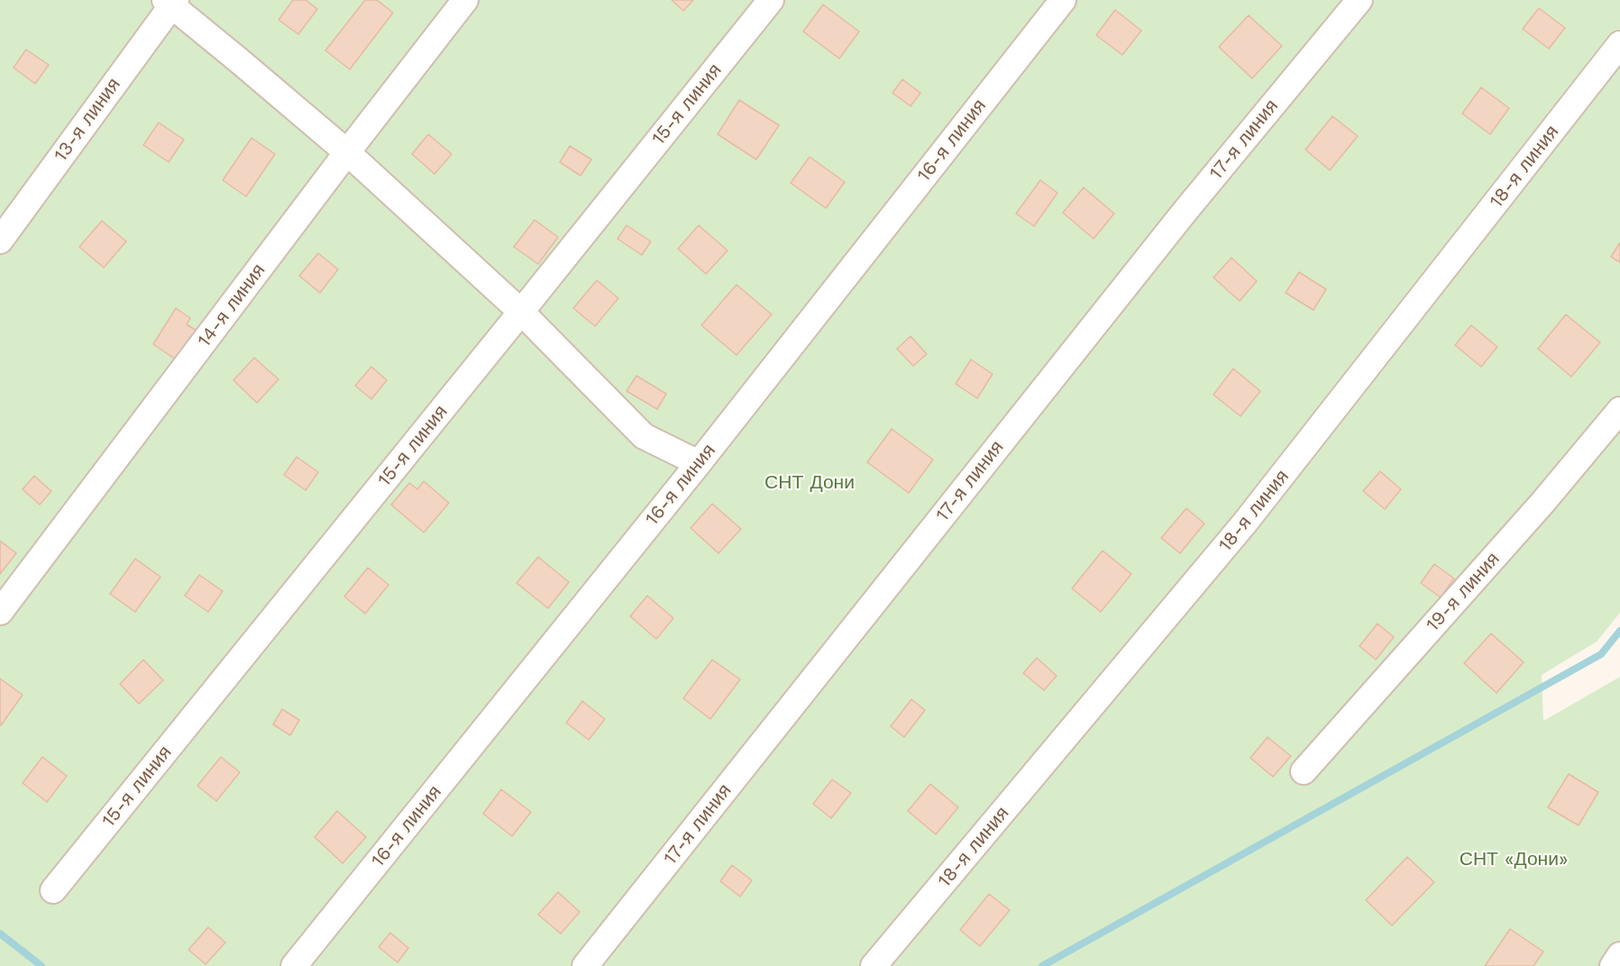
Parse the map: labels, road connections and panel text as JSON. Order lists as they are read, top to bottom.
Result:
{
  "streets": {
    "street": [
      "15-я линия",
      "13-я линия",
      "17-я линия",
      "16-я линия",
      "18-я линия",
      "14-я линия",
      "19-я линия"
    ]
  },
  "parks": ["СНТ Дони", "СНТ «Дони»"]
}
